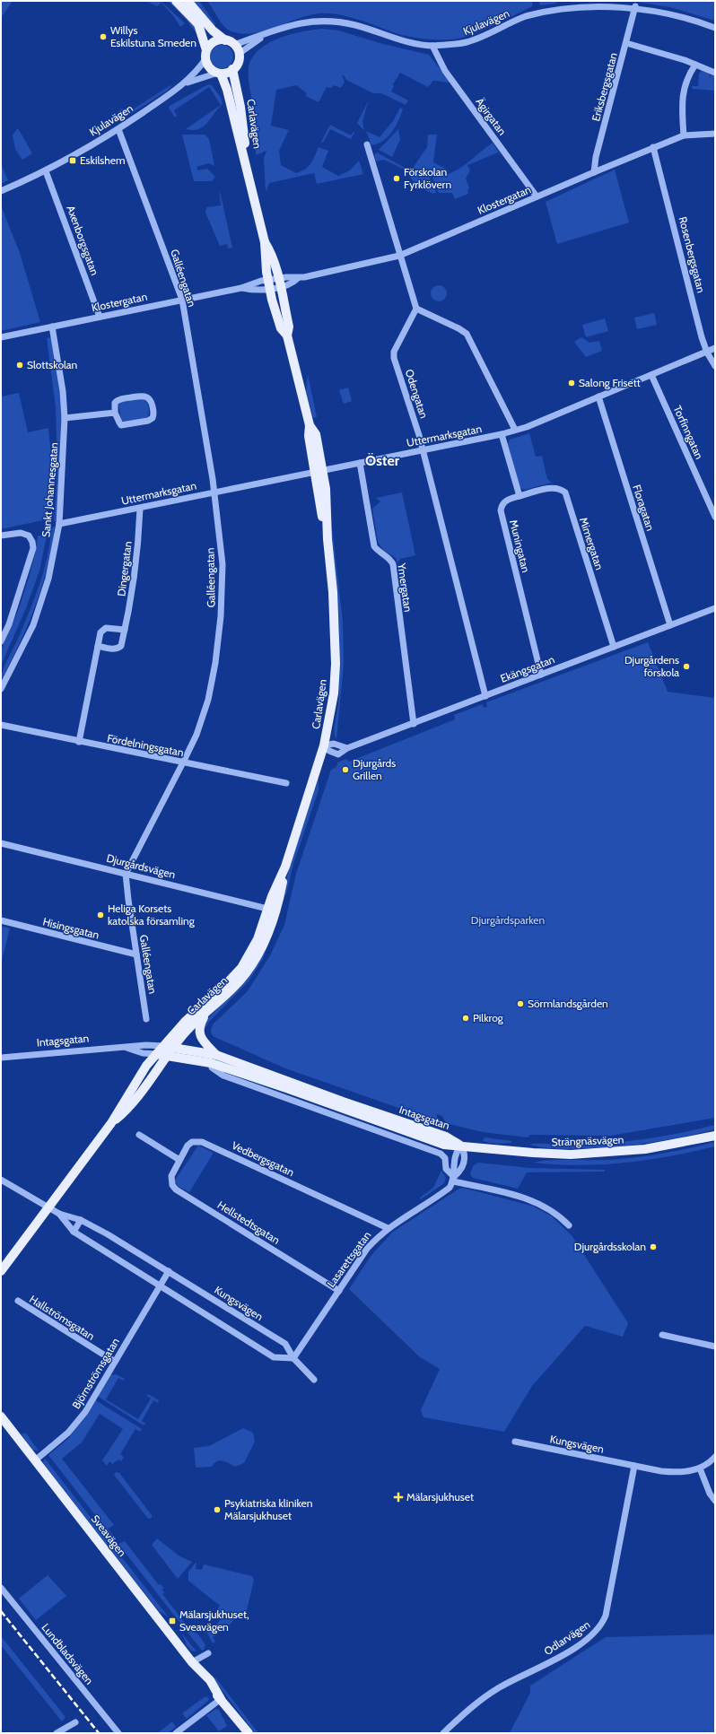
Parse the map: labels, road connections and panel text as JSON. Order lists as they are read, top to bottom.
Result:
{
  "streets": {
    "main road": [
      "Carlavägen",
      "Intagsgatan",
      "Strängnäsvägen",
      "Sveavägen"
    ],
    "street": [
      "Kjulavägen",
      "Eriksbergsgatan",
      "Ägirgatan",
      "Klostergatan",
      "Axenborgsgatan",
      "Rosenbergsgatan",
      "Galléengatan",
      "Odengatan",
      "Torfinngatan",
      "Uttermarksgatan",
      "Sankt Johannesgatan",
      "Floragatan",
      "Mimergatan",
      "Muningatan",
      "Dingergatan",
      "Ymergatan",
      "Ekängsgatan",
      "Fördelningsgatan",
      "Djurgårdsvägen",
      "Hisingsgatan",
      "Vedbergsgatan",
      "Hellstedtsgatan",
      "Lasarettsgatan",
      "Kungsvägen",
      "Hallströmsgatan",
      "Björnströmsgatan",
      "Odlarvägen",
      "Lundbladsvägen"
    ]
  },
  "crossings": [
    ["Kjulavägen", "Eriksbergsgatan"],
    ["Kjulavägen", "Ägirgatan"],
    ["Kjulavägen", "Carlavägen"],
    ["Kjulavägen", "Axenborgsgatan"],
    ["Kjulavägen", "Galléengatan"],
    ["Eriksbergsgatan", "Klostergatan"],
    ["Ägirgatan", "Klostergatan"],
    ["Carlavägen", "Klostergatan"],
    ["Carlavägen", "Uttermarksgatan"],
    ["Carlavägen", "Ekängsgatan"],
    ["Carlavägen", "Djurgårdsvägen"],
    ["Carlavägen", "Intagsgatan"],
    ["Carlavägen", "Kungsvägen"],
    ["Klostergatan", "Axenborgsgatan"],
    ["Klostergatan", "Rosenbergsgatan"],
    ["Klostergatan", "Galléengatan"],
    ["Klostergatan", "Sankt Johannesgatan"],
    ["Rosenbergsgatan", "Uttermarksgatan"],
    ["Galléengatan", "Uttermarksgatan"],
    ["Galléengatan", "Fördelningsgatan"],
    ["Galléengatan", "Djurgårdsvägen"],
    ["Galléengatan", "Hisingsgatan"],
    ["Odengatan", "Uttermarksgatan"],
    ["Odengatan", "Ekängsgatan"],
    ["Torfinngatan", "Uttermarksgatan"],
    ["Uttermarksgatan", "Sankt Johannesgatan"],
    ["Uttermarksgatan", "Floragatan"],
    ["Uttermarksgatan", "Dingergatan"],
    ["Uttermarksgatan", "Ymergatan"],
    ["Floragatan", "Ekängsgatan"],
    ["Mimergatan", "Muningatan"],
    ["Mimergatan", "Ekängsgatan"],
    ["Muningatan", "Ekängsgatan"],
    ["Ymergatan", "Ekängsgatan"],
    ["Intagsgatan", "Strängnäsvägen"],
    ["Intagsgatan", "Lasarettsgatan"],
    ["Strängnäsvägen", "Lasarettsgatan"],
    ["Vedbergsgatan", "Hellstedtsgatan"],
    ["Vedbergsgatan", "Lasarettsgatan"],
    ["Hellstedtsgatan", "Lasarettsgatan"],
    ["Lasarettsgatan", "Kungsvägen"],
    ["Kungsvägen", "Björnströmsgatan"],
    ["Kungsvägen", "Odlarvägen"],
    ["Hallströmsgatan", "Björnströmsgatan"],
    ["Björnströmsgatan", "Sveavägen"]
  ],
  "districts": ["Öster"],
  "parks": ["Djurgårdsparken"],
  "places": {
    "other": [
      "Willys Eskilstuna Smeden",
      "Förskolan Fyrklövern",
      "Slottskolan",
      "Salong Frisett",
      "Djurgårdens förskola",
      "Djurgårds Grillen",
      "Heliga Korsets katolska församling",
      "Sörmlandsgården",
      "Pilkrog",
      "Djurgårdsskolan",
      "Psykiatriska kliniken Mälarsjukhuset"
    ],
    "transit": ["Eskilshem", "Mälarsjukhuset, Sveavägen"],
    "health": ["Mälarsjukhuset"]
  }
}
